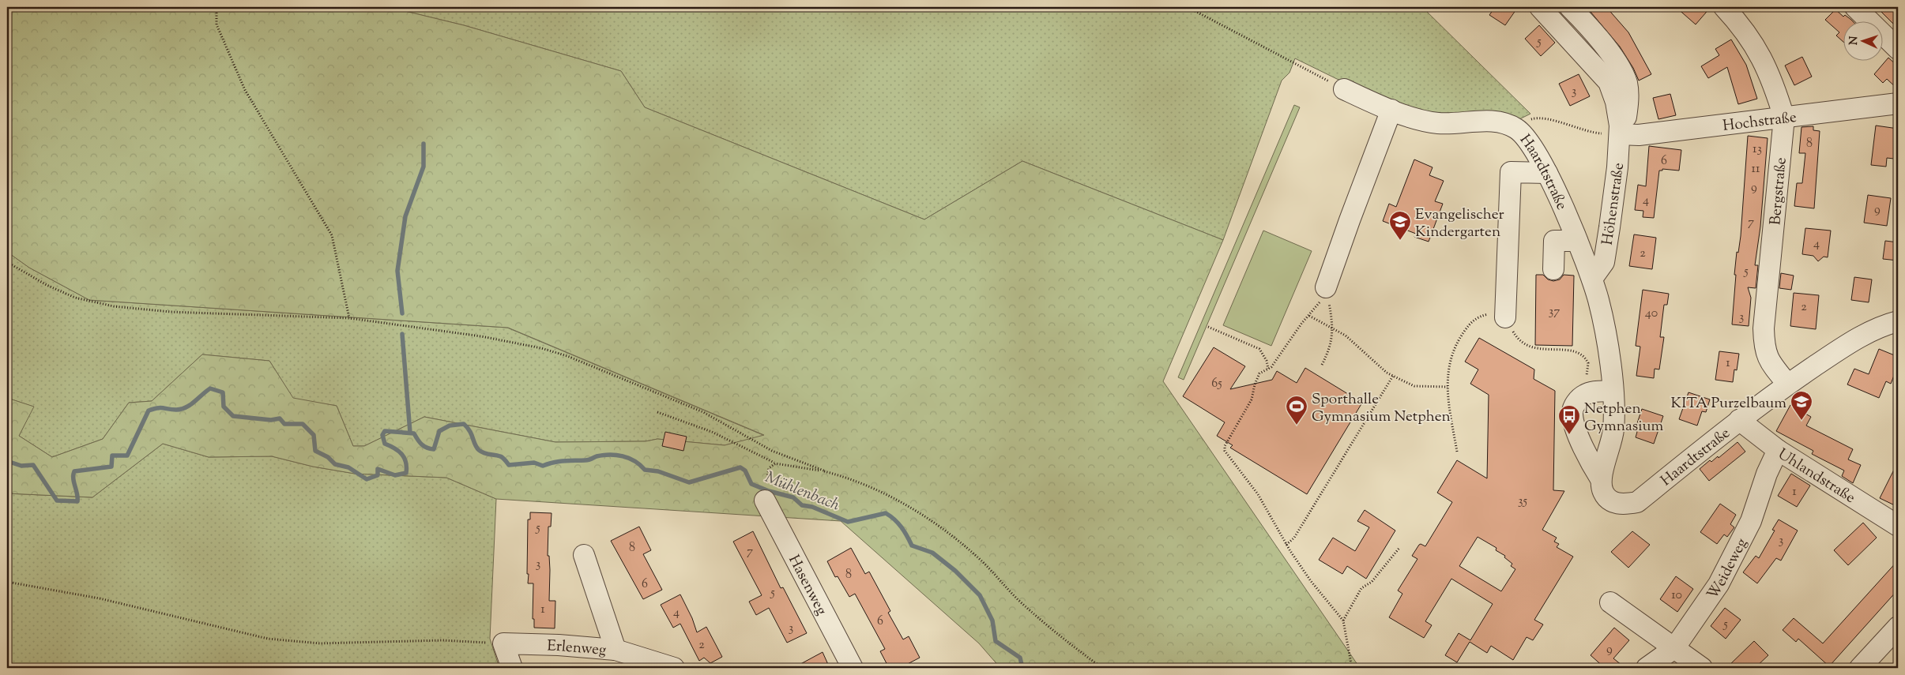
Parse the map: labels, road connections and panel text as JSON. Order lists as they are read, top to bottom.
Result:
{
  "streets": {
    "street": [
      "Hochstraße",
      "Haardtstraße",
      "Bergstraße",
      "Höhenstraße",
      "Uhlandstraße",
      "Weideweg",
      "Hasenweg",
      "Erlenweg"
    ]
  },
  "crossings": [
    ["Hochstraße", "Bergstraße"],
    ["Hochstraße", "Höhenstraße"],
    ["Haardtstraße", "Bergstraße"],
    ["Haardtstraße", "Höhenstraße"],
    ["Haardtstraße", "Uhlandstraße"],
    ["Uhlandstraße", "Weideweg"]
  ],
  "water": ["Mühlenbach"],
  "places": {
    "school or university": ["Evangelischer Kindergarten", "KITA Purzelbaum"],
    "sports": ["Sporthalle Gymnasium Netphen"],
    "bus stop": ["Netphen Gymnasium"]
  },
  "house_numbers": [
    "5",
    "3",
    "8",
    "13",
    "6",
    "11",
    "9",
    "4",
    "9",
    "7",
    "4",
    "2",
    "5",
    "2",
    "37",
    "40",
    "3",
    "1",
    "65",
    "1",
    "35",
    "5",
    "3",
    "8",
    "7",
    "3",
    "8",
    "6",
    "5",
    "10",
    "1",
    "4",
    "6",
    "5",
    "3",
    "2",
    "9"
  ],
  "north": "left"
}
